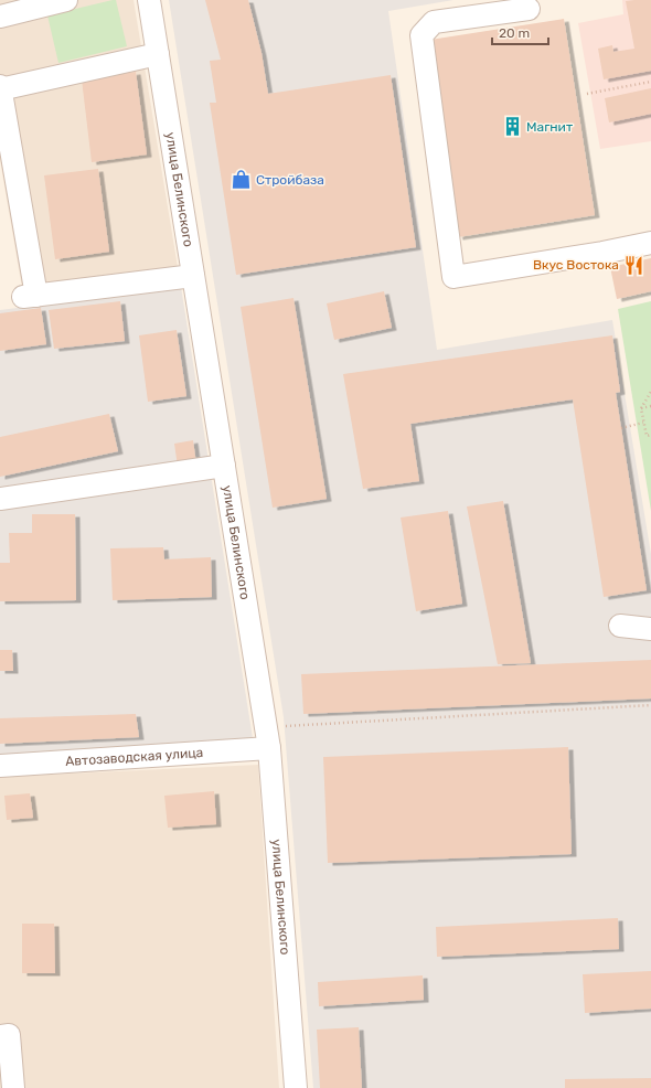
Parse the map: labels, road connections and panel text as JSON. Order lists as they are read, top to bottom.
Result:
{
  "streets": {
    "street": ["улица Белинского", "Автозаводская улица"]
  },
  "crossings": [
    ["улица Белинского", "Автозаводская улица"]
  ],
  "places": {
    "building": ["Магнит"],
    "shop": ["Стройбаза"],
    "restaurant": ["Вкус Востока"]
  },
  "scale_bar": "20 m"
}
